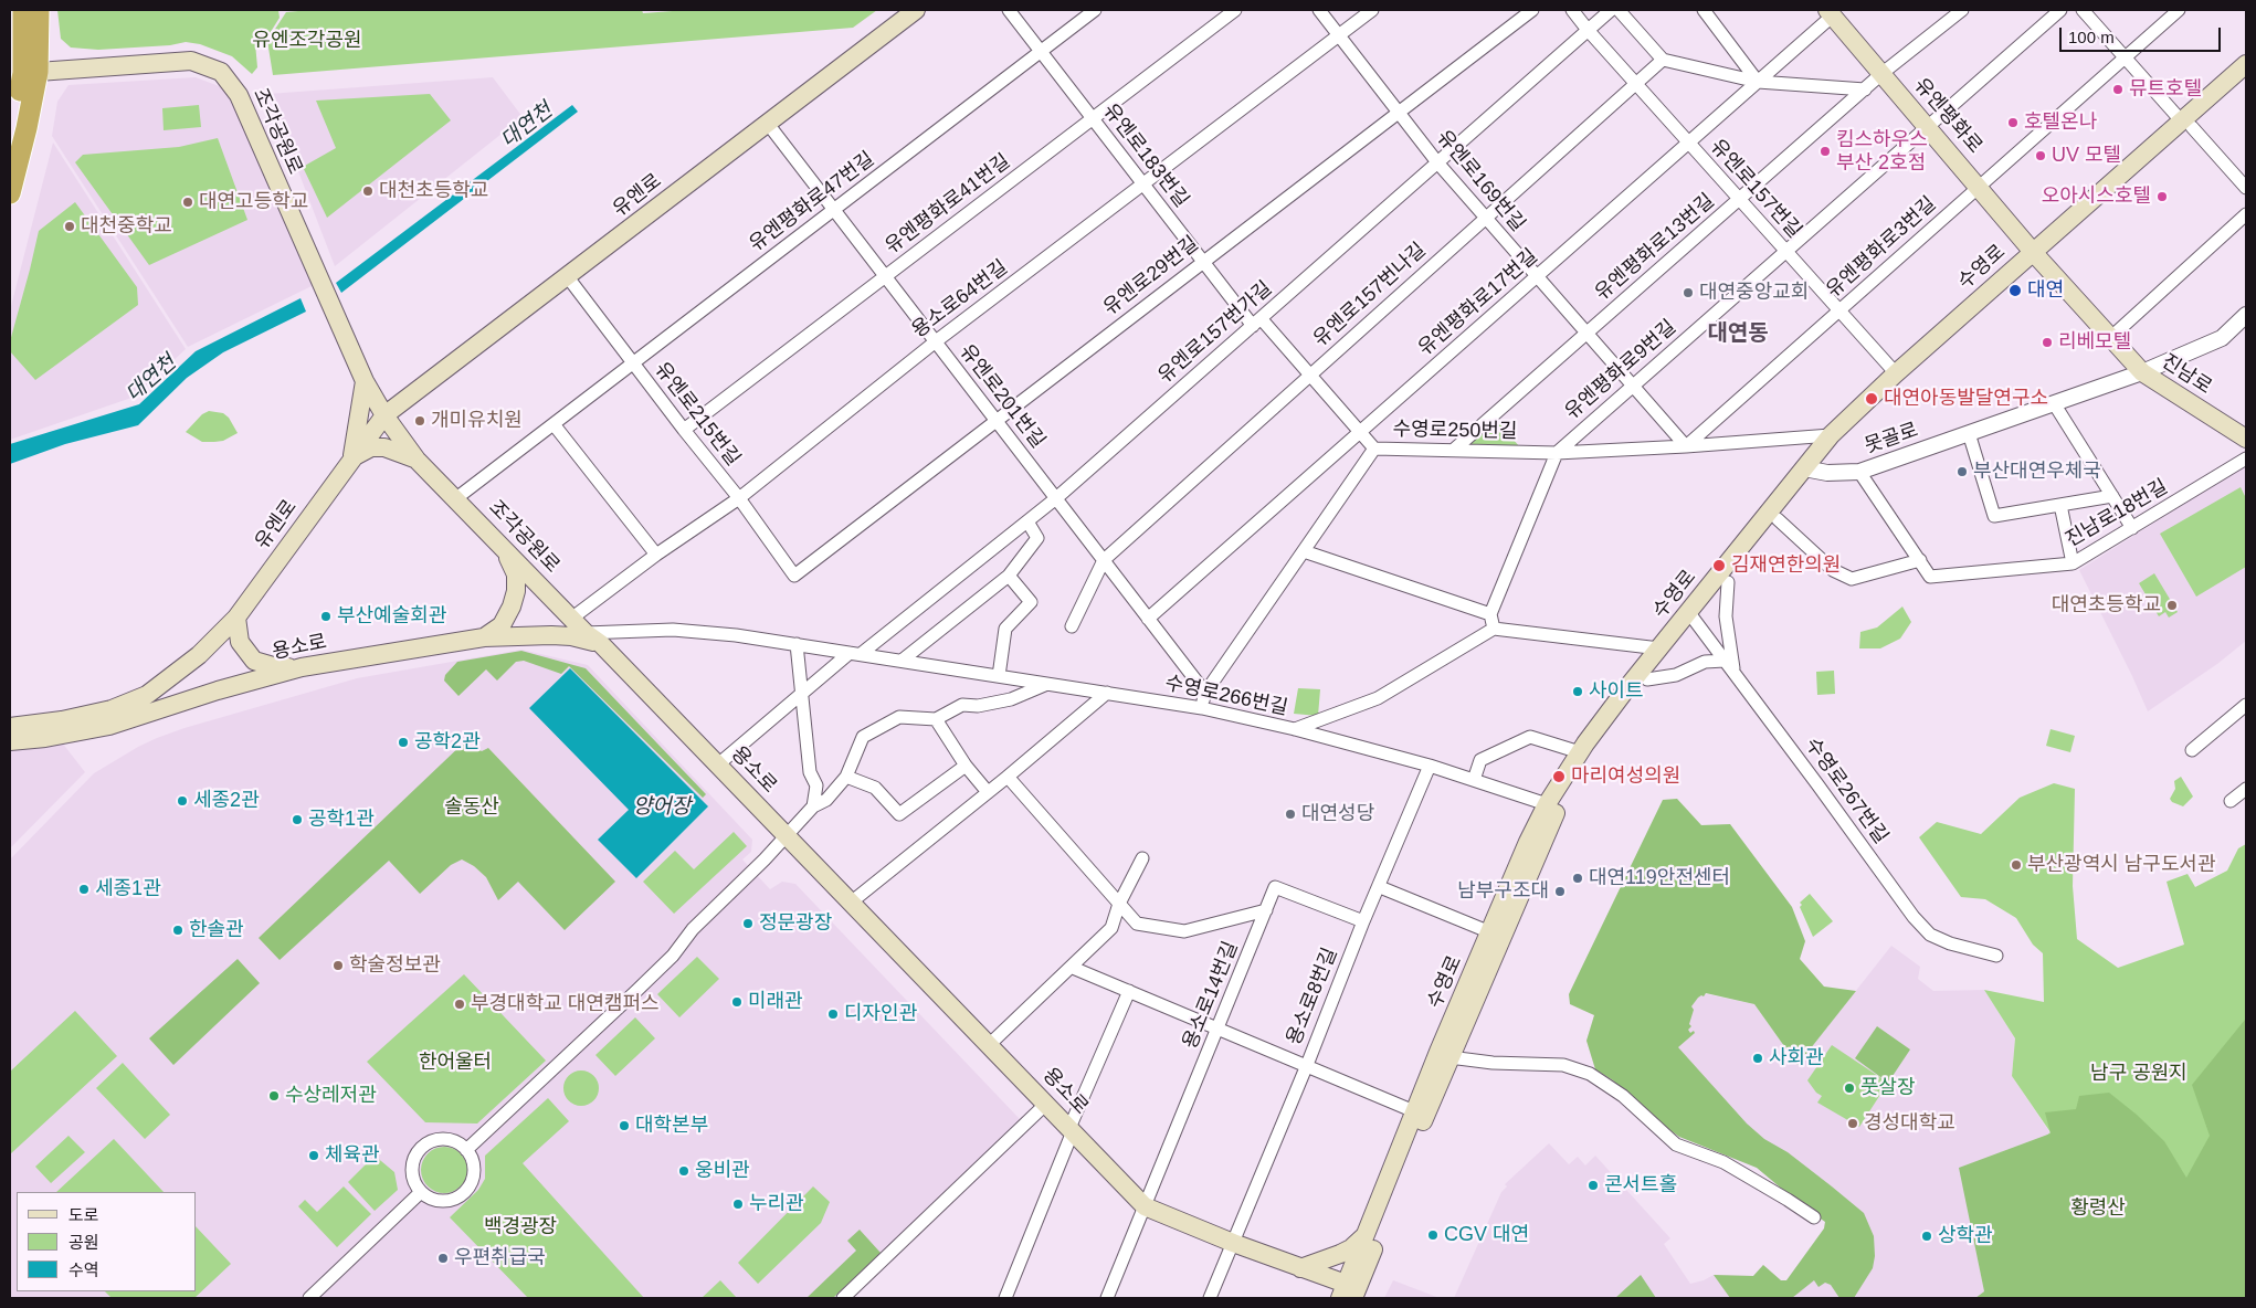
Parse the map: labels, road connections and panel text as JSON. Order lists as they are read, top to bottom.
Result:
{
  "streets": {
    "main road": [
      "유엔평화로",
      "조각공원로",
      "유엔로",
      "수영로",
      "진남로",
      "용소로"
    ],
    "street": [
      "유엔로183번길",
      "유엔로169번길",
      "유엔로157번길",
      "유엔평화로47번길",
      "유엔평화로41번길",
      "유엔평화로13번길",
      "유엔평화로3번길",
      "유엔로29번길",
      "유엔로157번나길",
      "용소로64번길",
      "유엔평화로17번길",
      "유엔로157번가길",
      "유엔평화로9번길",
      "유엔로201번길",
      "유엔로215번길",
      "수영로250번길",
      "못골로",
      "진남로18번길",
      "수영로266번길",
      "수영로267번길",
      "용소로14번길",
      "용소로8번길"
    ]
  },
  "crossings": [
    ["유엔평화로", "유엔평화로13번길"],
    ["유엔평화로", "유엔평화로3번길"],
    ["유엔평화로", "수영로"],
    ["유엔평화로", "유엔평화로17번길"],
    ["유엔평화로", "유엔평화로9번길"],
    ["유엔평화로", "진남로"],
    ["조각공원로", "유엔로"],
    ["조각공원로", "유엔평화로47번길"],
    ["조각공원로", "용소로64번길"],
    ["조각공원로", "용소로"],
    ["조각공원로", "수영로266번길"],
    ["유엔로183번길", "유엔평화로47번길"],
    ["유엔로183번길", "유엔평화로41번길"],
    ["유엔로183번길", "유엔로29번길"],
    ["유엔로183번길", "유엔로157번나길"],
    ["유엔로183번길", "용소로64번길"],
    ["유엔로183번길", "유엔평화로17번길"],
    ["유엔로183번길", "유엔로157번가길"],
    ["유엔로183번길", "수영로250번길"],
    ["유엔로169번길", "유엔평화로13번길"],
    ["유엔로169번길", "유엔평화로3번길"],
    ["유엔로169번길", "유엔로29번길"],
    ["유엔로169번길", "유엔로157번나길"],
    ["유엔로169번길", "용소로64번길"],
    ["유엔로169번길", "유엔평화로17번길"],
    ["유엔로169번길", "유엔로157번가길"],
    ["유엔로169번길", "유엔평화로9번길"],
    ["유엔로169번길", "수영로250번길"],
    ["유엔로157번길", "유엔평화로13번길"],
    ["유엔로157번길", "유엔평화로3번길"],
    ["유엔로157번길", "수영로"],
    ["유엔로157번길", "유엔로157번나길"],
    ["유엔로157번길", "유엔평화로17번길"],
    ["유엔로157번길", "유엔로157번가길"],
    ["유엔로157번길", "유엔평화로9번길"],
    ["유엔로", "유엔로201번길"],
    ["유엔로", "유엔로215번길"],
    ["유엔평화로47번길", "유엔로201번길"],
    ["유엔평화로47번길", "유엔로215번길"],
    ["유엔평화로41번길", "유엔로201번길"],
    ["유엔평화로41번길", "유엔로215번길"],
    ["유엔평화로13번길", "수영로250번길"],
    ["유엔평화로3번길", "수영로250번길"],
    ["수영로", "진남로"],
    ["수영로", "수영로250번길"],
    ["수영로", "못골로"],
    ["수영로", "용소로"],
    ["수영로", "수영로267번길"],
    ["유엔로29번길", "유엔로201번길"],
    ["유엔로29번길", "유엔로215번길"],
    ["유엔로157번나길", "유엔로201번길"],
    ["용소로64번길", "유엔로201번길"],
    ["용소로64번길", "유엔로215번길"],
    ["유엔평화로17번길", "유엔로201번길"],
    ["유엔로157번가길", "유엔로201번길"],
    ["유엔로157번가길", "용소로"],
    ["유엔로157번가길", "수영로266번길"],
    ["유엔평화로9번길", "수영로250번길"],
    ["진남로", "못골로"],
    ["유엔로201번길", "수영로250번길"],
    ["용소로", "용소로14번길"],
    ["용소로", "용소로8번길"],
    ["용소로14번길", "용소로8번길"]
  ],
  "districts": ["대연동"],
  "water": ["대연천", "양어장"],
  "parks": [
    "유엔조각공원",
    "솔동산",
    "한어울터",
    "남구 공원지",
    "황령산",
    "백경광장"
  ],
  "places": [
    "뮤트호텔",
    "호텔온나",
    "킴스하우스 부산 2호점",
    "UV 모텔",
    "대천초등학교",
    "오아시스호텔",
    "대연고등학교",
    "대천중학교",
    "대연",
    "대연중앙교회",
    "리베모텔",
    "대연아동발달연구소",
    "개미유치원",
    "부산대연우체국",
    "김재연한의원",
    "대연초등학교",
    "부산예술회관",
    "사이트",
    "공학2관",
    "마리여성의원",
    "세종2관",
    "대연성당",
    "공학1관",
    "부산광역시 남구도서관",
    "대연119안전센터",
    "세종1관",
    "남부구조대",
    "정문광장",
    "한솔관",
    "학술정보관",
    "미래관",
    "부경대학교 대연캠퍼스",
    "디자인관",
    "사회관",
    "풋살장",
    "수상레저관",
    "경성대학교",
    "대학본부",
    "체육관",
    "웅비관",
    "콘서트홀",
    "누리관",
    "CGV 대연",
    "상학관",
    "우편취급국"
  ],
  "legend": ["도로", "공원", "수역"],
  "scale_bar": "100 m"
}
